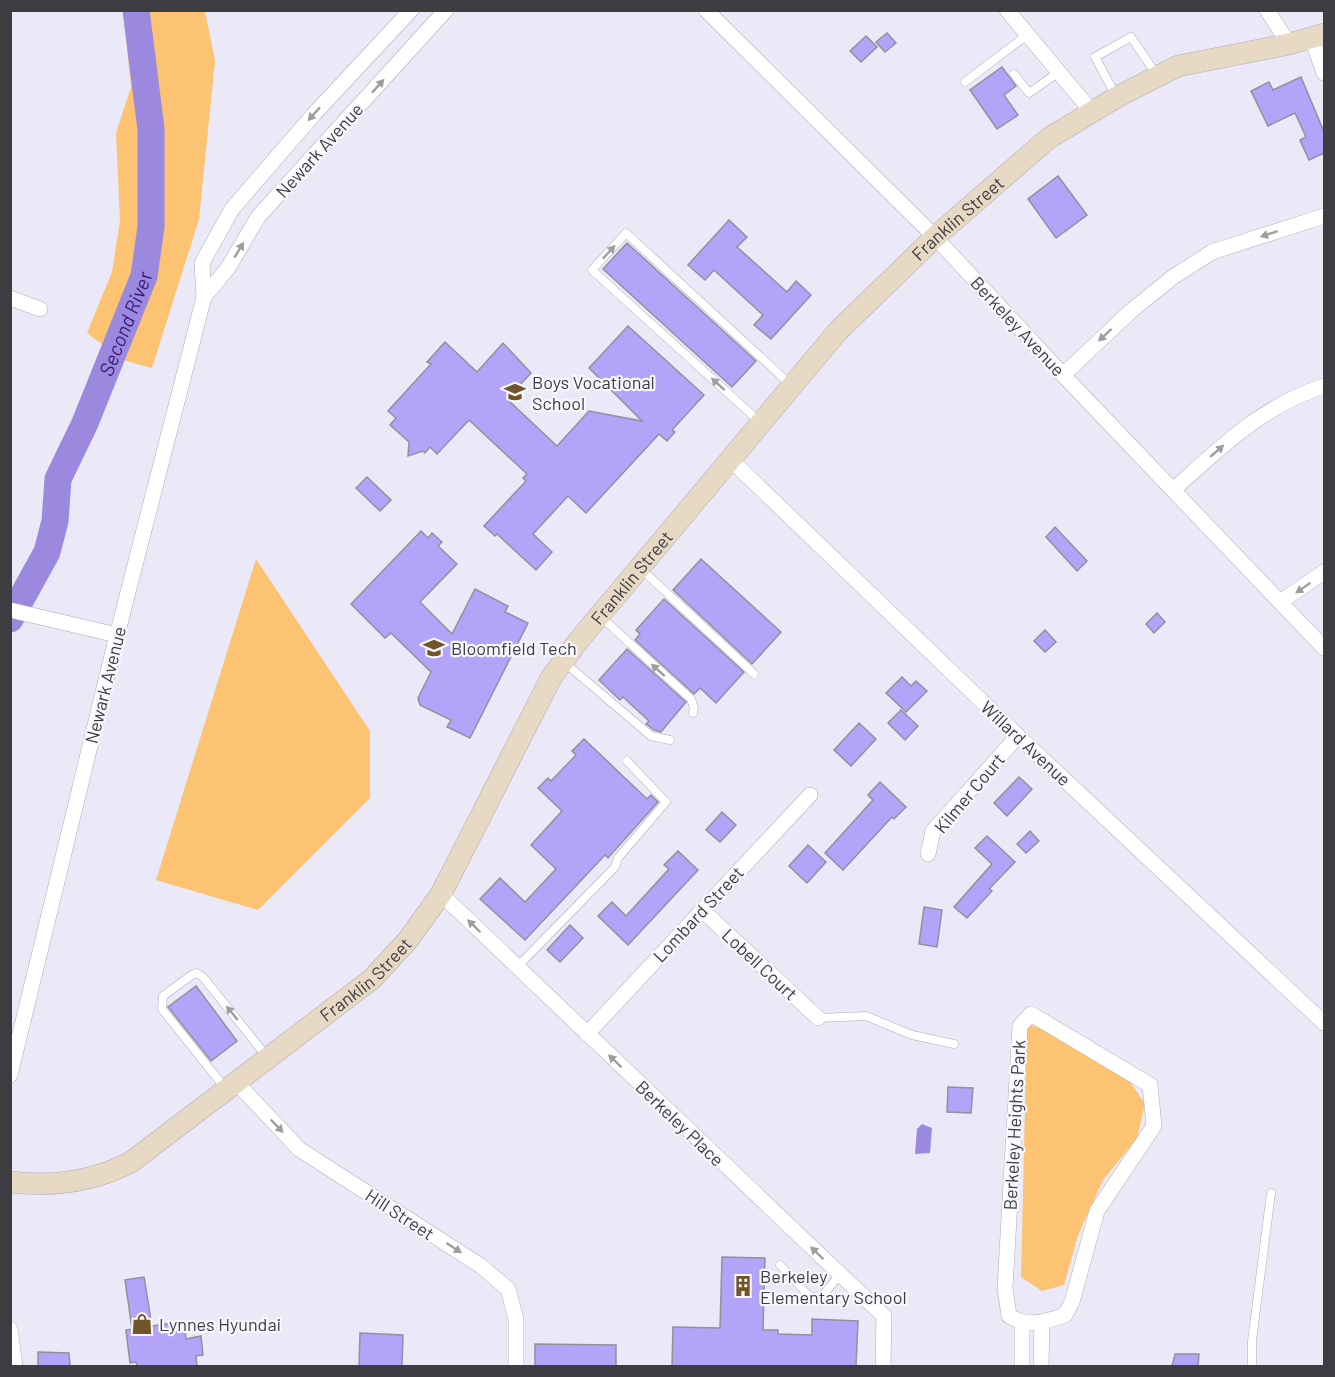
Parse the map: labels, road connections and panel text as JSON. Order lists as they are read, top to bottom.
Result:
{
  "streets": {
    "main road": ["Franklin Street"],
    "street": [
      "Newark Avenue",
      "Berkeley Avenue",
      "Willard Avenue",
      "Kilmer Court",
      "Lombard Street",
      "Lobell Court",
      "Berkeley Place",
      "Berkeley Heights Park",
      "Hill Street"
    ]
  },
  "crossings": [
    ["Franklin Street", "Berkeley Avenue"],
    ["Franklin Street", "Willard Avenue"],
    ["Franklin Street", "Berkeley Place"],
    ["Franklin Street", "Hill Street"],
    ["Willard Avenue", "Kilmer Court"],
    ["Lombard Street", "Lobell Court"],
    ["Lombard Street", "Berkeley Place"]
  ],
  "one_way": ["Berkeley Place", "Hill Street"],
  "water": ["Second River"],
  "places": {
    "school or university": ["Boys Vocational School", "Bloomfield Tech"],
    "building": ["Berkeley Elementary School"],
    "shop": ["Lynnes Hyundai"]
  }
}
